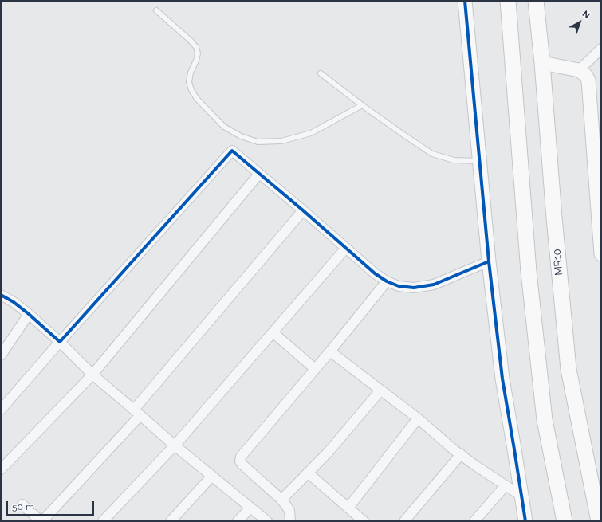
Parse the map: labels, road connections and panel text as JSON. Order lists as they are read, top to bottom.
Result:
{
  "streets": {
    "main road": ["MR10"]
  },
  "scale_bar": "50 m",
  "north": "top right"
}
